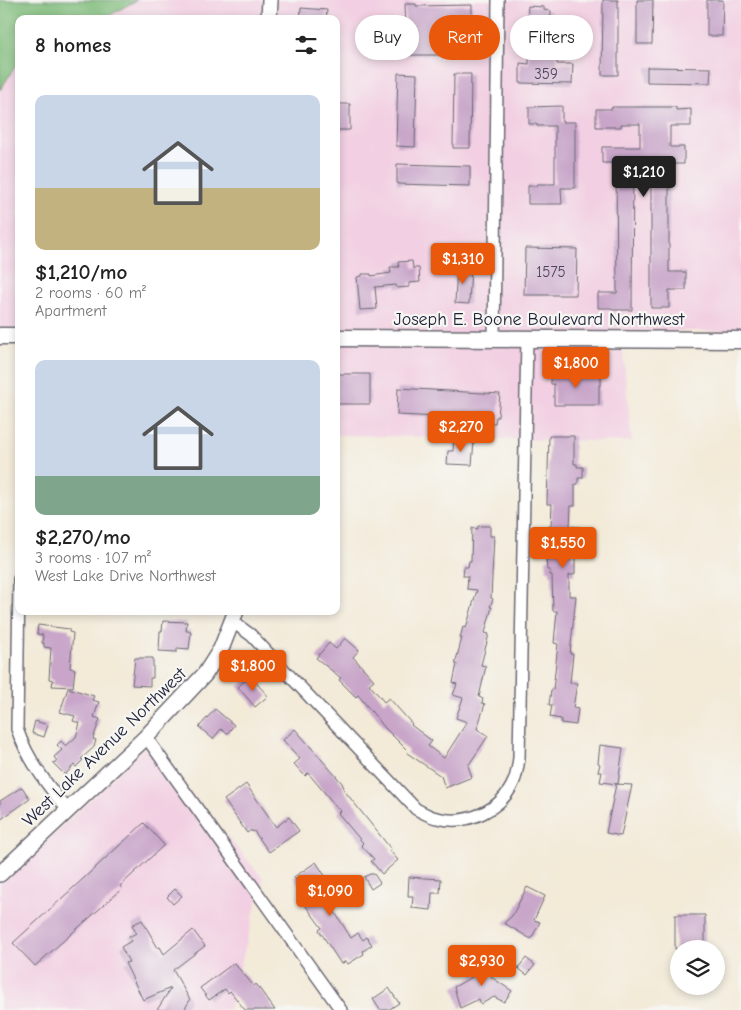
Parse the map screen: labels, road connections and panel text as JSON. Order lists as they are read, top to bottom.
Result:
{
  "streets": {
    "main road": ["Joseph E. Boone Boulevard Northwest"],
    "street": ["West Lake Avenue Northwest"]
  },
  "house_numbers": ["359", "1575"],
  "page": {
    "chip": ["Buy", "Rent", "Filters"],
    "heading": "8 homes",
    "list": [
      {
        "name": "$1,210/mo",
        "note": "2 rooms · 60 m² · Apartment"
      },
      {
        "name": "$2,270/mo",
        "note": "3 rooms · 107 m² · West Lake Drive Northwest"
      }
    ],
    "price": [
      "$1,210",
      "$1,310",
      "$1,800",
      "$2,270",
      "$1,550",
      "$1,800",
      "$1,090",
      "$2,930"
    ]
  }
}
